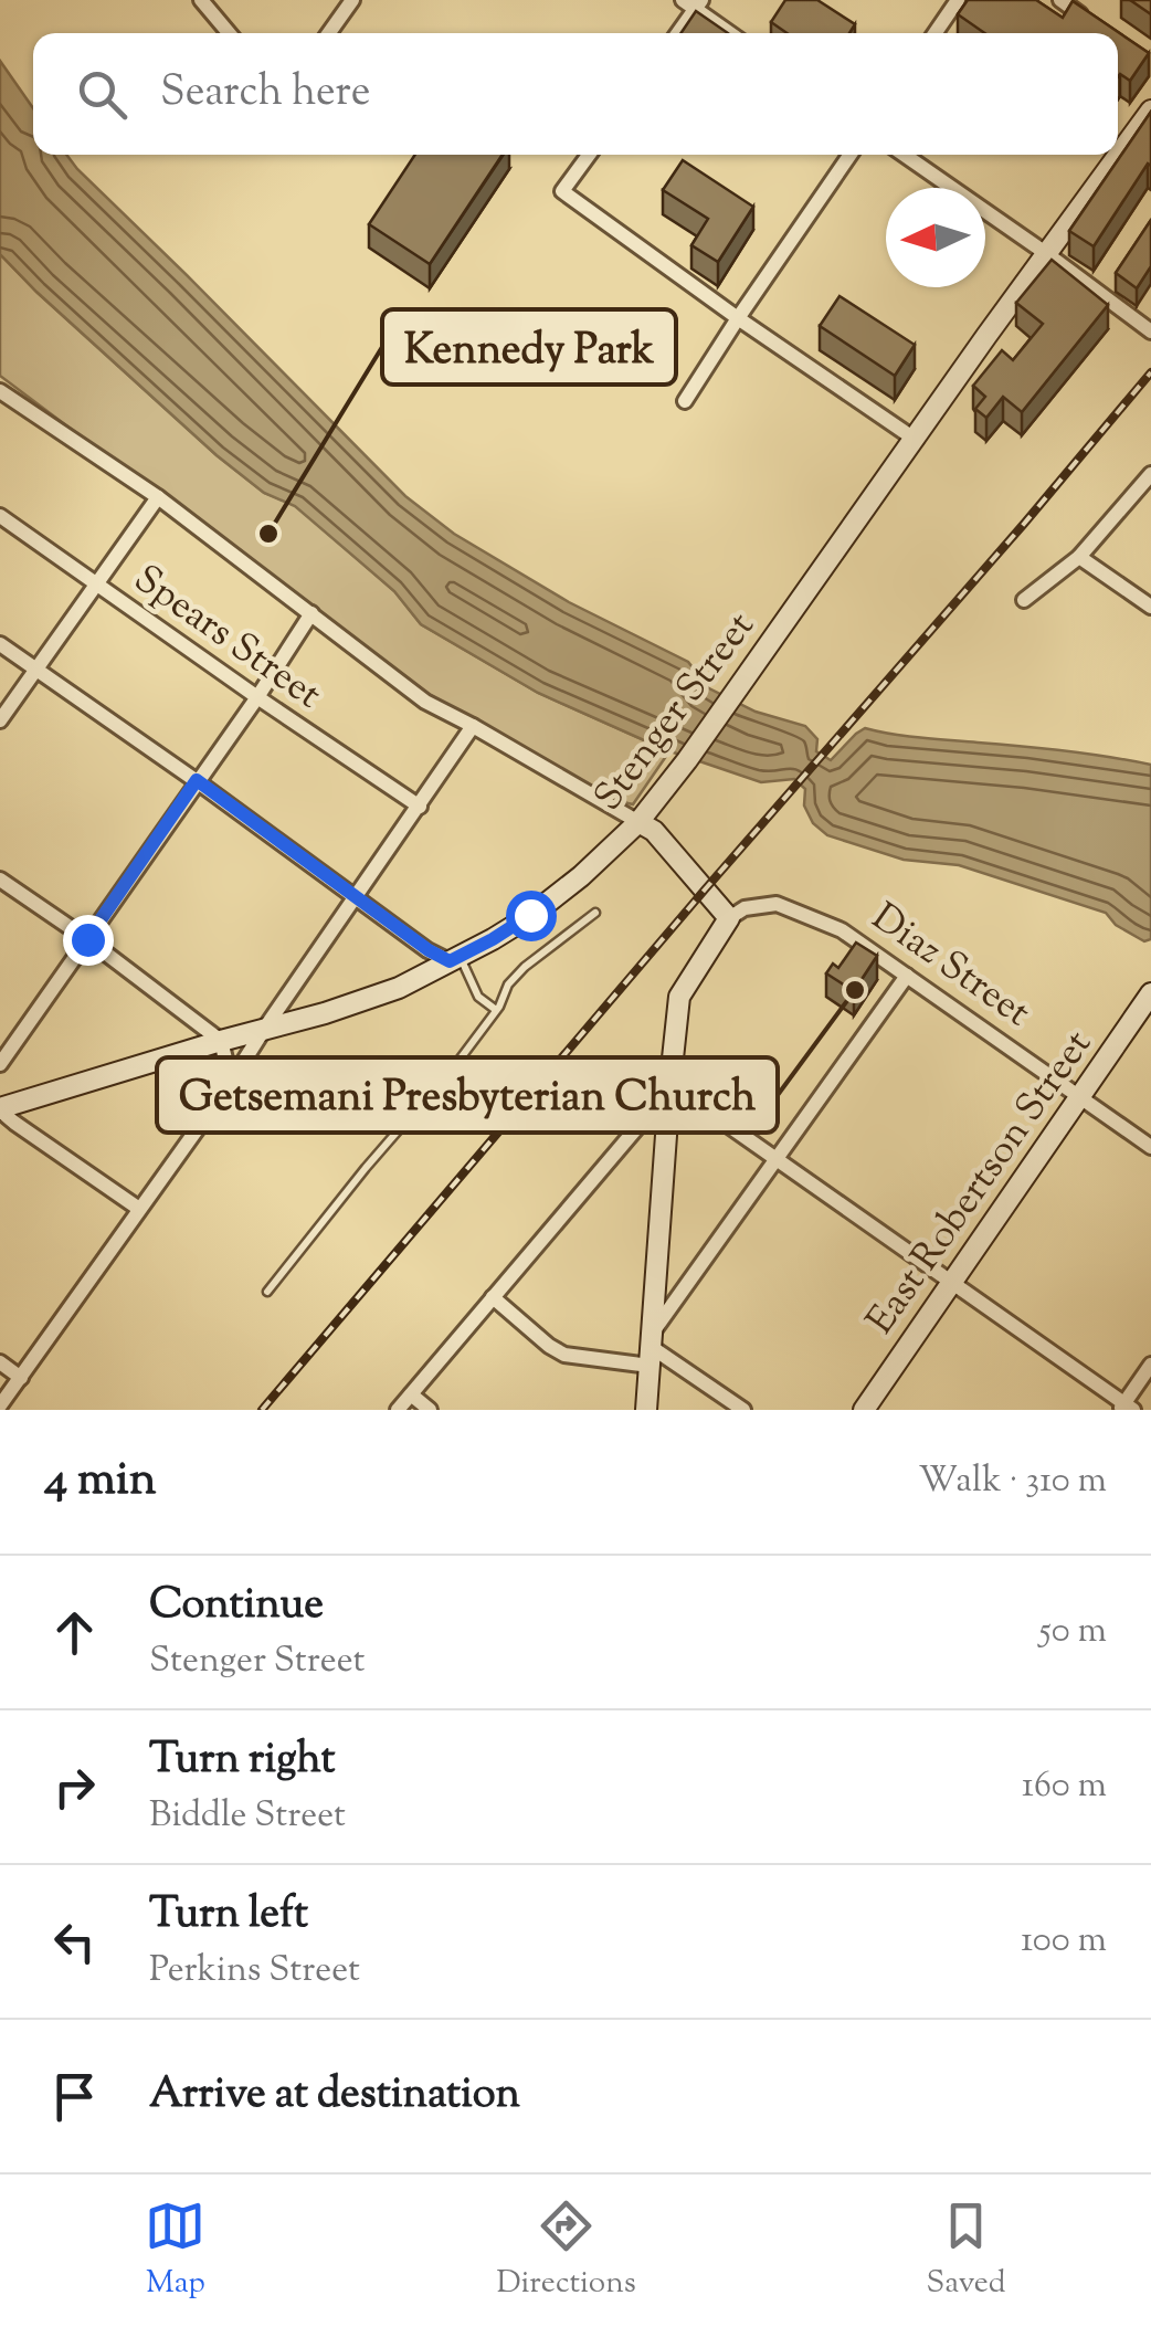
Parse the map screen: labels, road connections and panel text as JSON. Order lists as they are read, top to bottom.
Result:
{
  "streets": {
    "street": [
      "Spears Street",
      "Stenger Street",
      "Diaz Street",
      "East Robertson Street"
    ]
  },
  "crossings": [
    ["Diaz Street", "East Robertson Street"]
  ],
  "places": ["Kennedy Park", "Getsemani Presbyterian Church"],
  "north": "left",
  "page": {
    "search": "Search here",
    "heading": ["4 min", "Walk · 310 m"],
    "list": [
      ["Continue", "Stenger Street", "50 m"],
      ["Turn right", "Biddle Street", "160 m"],
      ["Turn left", "Perkins Street", "100 m"],
      "Arrive at destination"
    ],
    "nav": ["Map", "Directions", "Saved"]
  }
}
